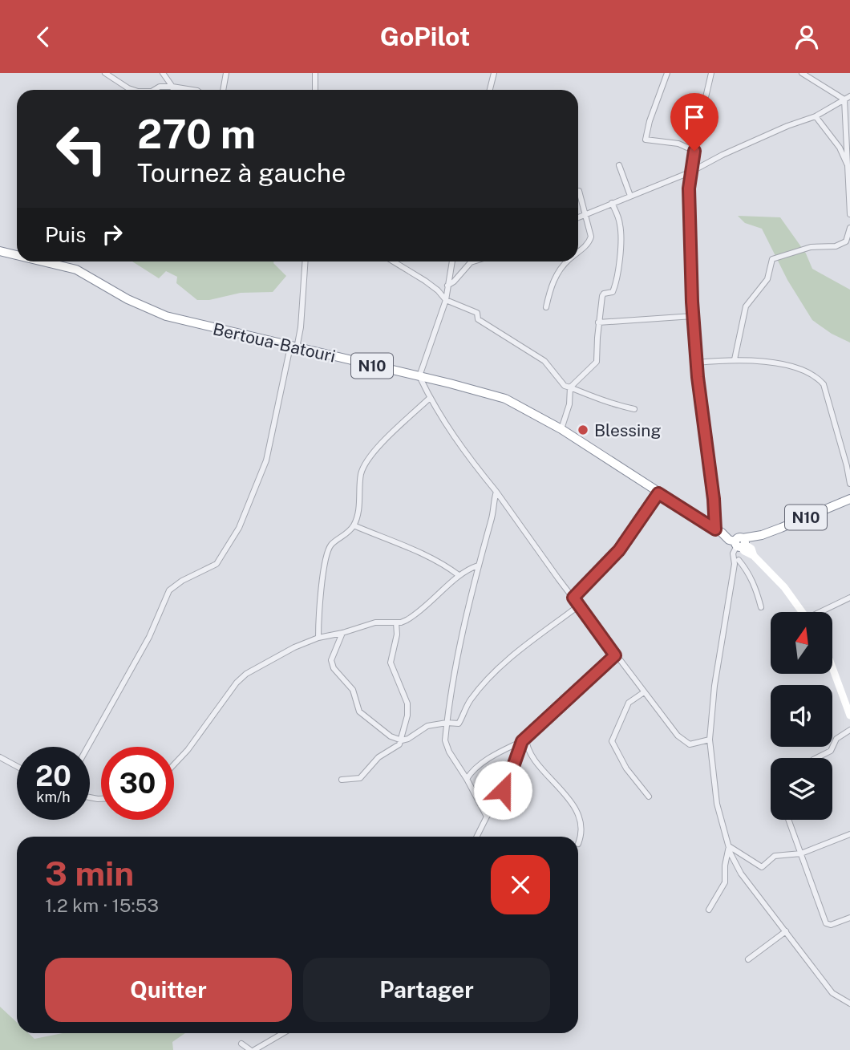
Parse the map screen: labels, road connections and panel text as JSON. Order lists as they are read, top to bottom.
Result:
{
  "streets": {
    "highway": ["Bertoua-Batouri", "N10"]
  },
  "crossings": [
    ["Bertoua-Batouri", "N10"]
  ],
  "places": ["Blessing"],
  "north": "top",
  "page": {
    "header": "GoPilot",
    "turn": ["270 m", "Tournez à gauche"],
    "then": "Puis",
    "speed": "20 km/h",
    "limit": "30",
    "heading": ["3 min", "1.2 km · 15:53"],
    "buttons": ["Quitter", "Partager"]
  }
}
